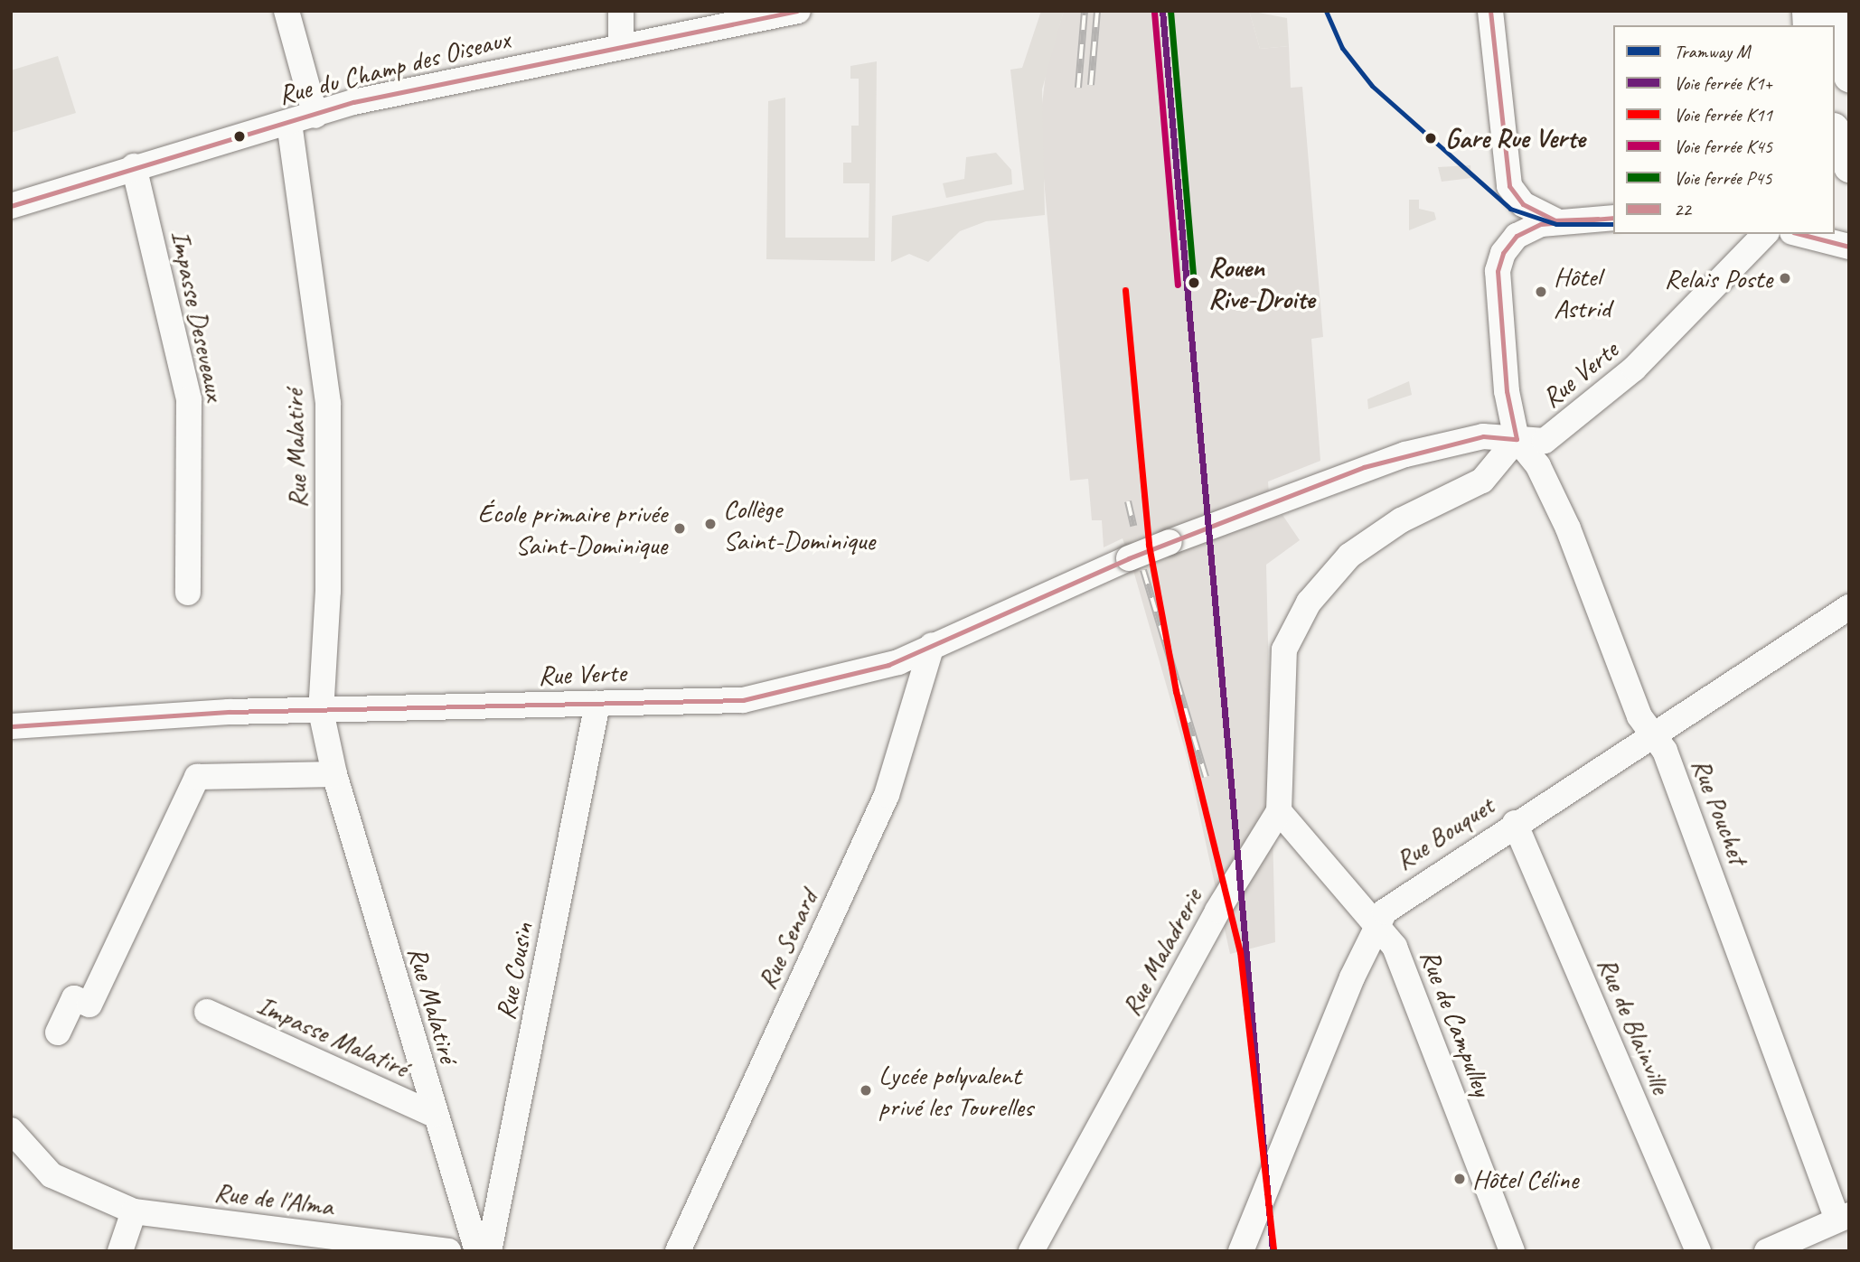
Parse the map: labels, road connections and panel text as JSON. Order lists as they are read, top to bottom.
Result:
{
  "streets": {
    "street": [
      "Rue du Champ des Oiseaux",
      "Impasse Deseveaux",
      "Rue Verte",
      "Rue Malatiré",
      "Rue Pouchet",
      "Rue Bouquet",
      "Rue Senard",
      "Rue Maladrerie",
      "Rue Cousin",
      "Rue de Campulley",
      "Rue de Blainville",
      "Impasse Malatiré",
      "Rue de l'Alma"
    ]
  },
  "crossings": [
    ["Rue du Champ des Oiseaux", "Impasse Deseveaux"],
    ["Rue du Champ des Oiseaux", "Rue Malatiré"],
    ["Rue Verte", "Rue Malatiré"],
    ["Rue Verte", "Rue Pouchet"],
    ["Rue Verte", "Rue Senard"],
    ["Rue Verte", "Rue Maladrerie"],
    ["Rue Verte", "Rue Cousin"],
    ["Rue Malatiré", "Impasse Malatiré"],
    ["Rue Pouchet", "Rue Bouquet"],
    ["Rue Pouchet", "Rue Maladrerie"],
    ["Rue Bouquet", "Rue de Campulley"],
    ["Rue Bouquet", "Rue de Blainville"],
    ["Rue Maladrerie", "Rue de Campulley"]
  ],
  "places": [
    "Gare Rue Verte",
    "Relais Poste",
    "Rouen Rive-Droite",
    "Hôtel Astrid",
    "Collège Saint-Dominique",
    "École primaire privée Saint-Dominique",
    "Lycée polyvalent privé les Tourelles",
    "Hôtel Céline"
  ],
  "lines": [
    "tram line M",
    "rail line K1+",
    "rail line P45",
    "transit line 22",
    "rail line K45",
    "rail line K11"
  ],
  "legend": [
    "Tramway M",
    "Voie ferrée K1+",
    "Voie ferrée K11",
    "Voie ferrée K45",
    "Voie ferrée P45",
    "22"
  ]
}
